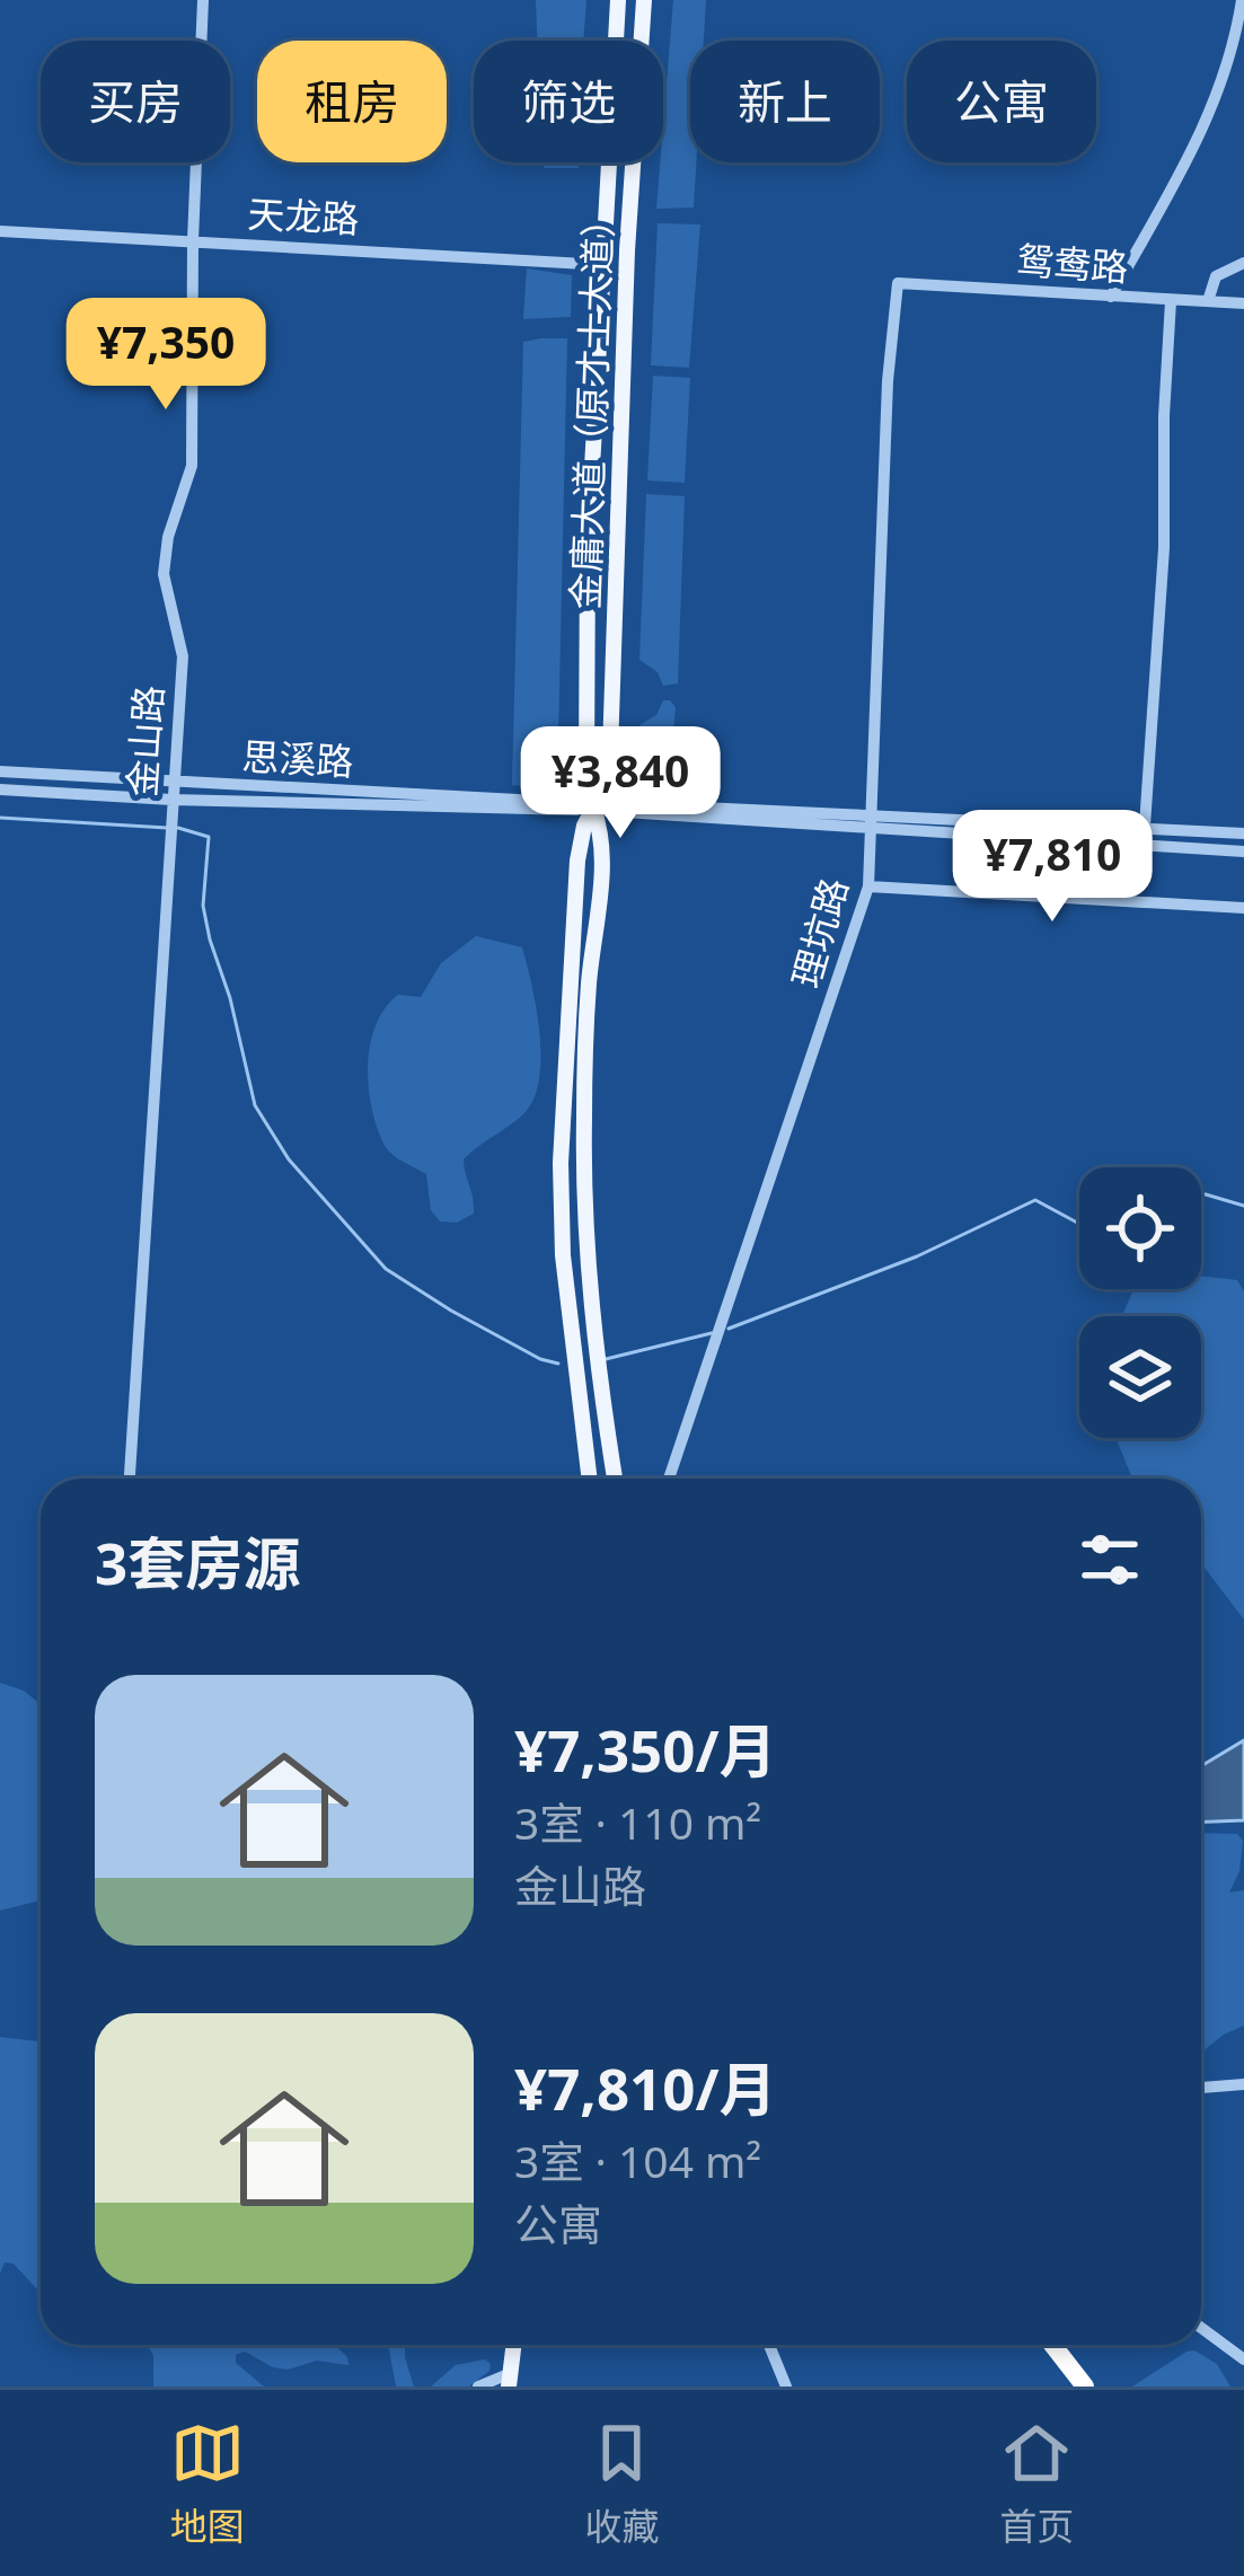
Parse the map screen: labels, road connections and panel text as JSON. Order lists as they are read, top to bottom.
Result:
{
  "streets": {
    "main road": ["金庸大道（原才士大道）"],
    "street": [
      "天龙路",
      "鸳鸯路",
      "金山路",
      "思溪路",
      "理坑路"
    ]
  },
  "crossings": [
    ["天龙路", "金庸大道（原才士大道）"],
    ["天龙路", "金山路"],
    ["鸳鸯路", "理坑路"],
    ["金庸大道（原才士大道）", "思溪路"],
    ["金山路", "思溪路"],
    ["思溪路", "理坑路"]
  ],
  "page": {
    "chip": [
      "买房",
      "租房",
      "筛选",
      "新上",
      "公寓"
    ],
    "price": ["¥7,350", "¥3,840", "¥7,810"],
    "heading": "3套房源",
    "list": [
      {
        "name": "¥7,350/月",
        "note": "3室 · 110 m² · 金山路"
      },
      {
        "name": "¥7,810/月",
        "note": "3室 · 104 m² · 公寓"
      }
    ],
    "tabs": ["地图", "收藏", "首页"]
  }
}
